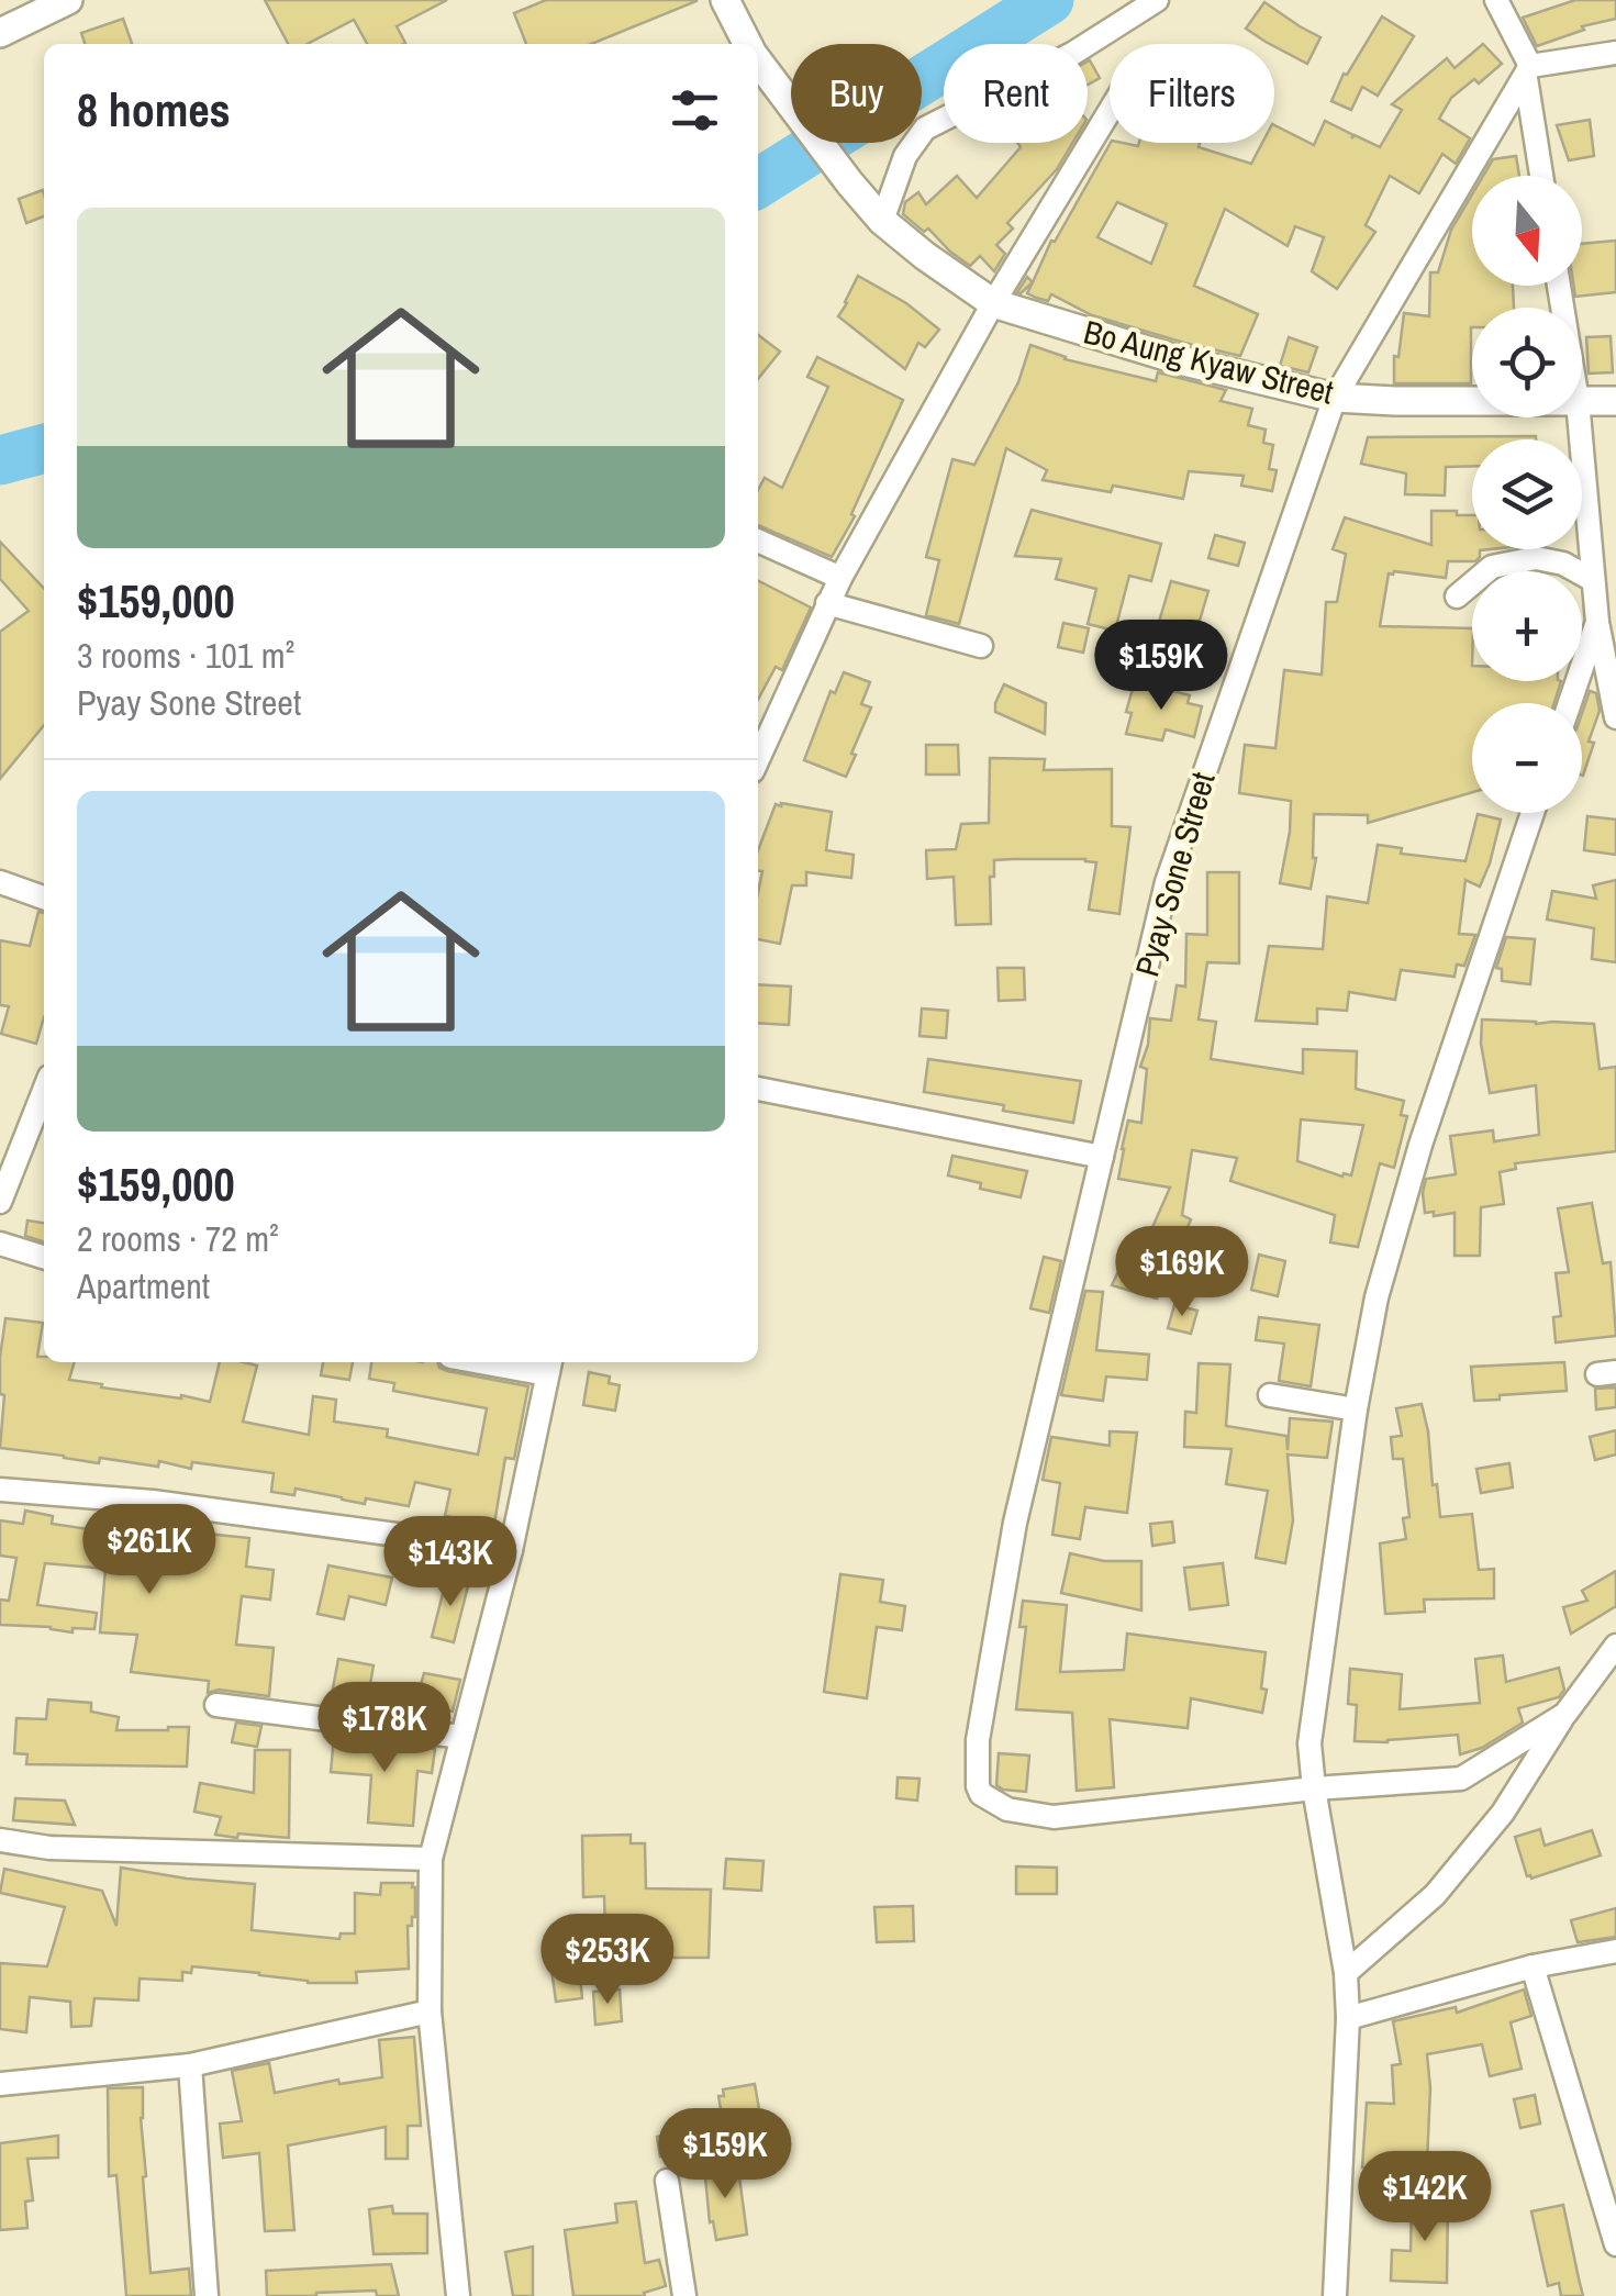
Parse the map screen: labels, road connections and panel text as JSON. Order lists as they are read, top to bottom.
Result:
{
  "streets": {
    "street": ["Bo Aung Kyaw Street", "Pyay Sone Street"]
  },
  "crossings": [
    ["Bo Aung Kyaw Street", "Pyay Sone Street"]
  ],
  "north": "bottom",
  "page": {
    "chip": ["Buy", "Rent", "Filters"],
    "heading": "8 homes",
    "map_buttons": ["+", "−"],
    "list": [
      {
        "name": "$159,000",
        "note": "3 rooms · 101 m² · Pyay Sone Street"
      },
      {
        "name": "$159,000",
        "note": "2 rooms · 72 m² · Apartment"
      }
    ],
    "price": [
      "$159K",
      "$169K",
      "$261K",
      "$143K",
      "$178K",
      "$253K",
      "$159K",
      "$142K"
    ]
  }
}
